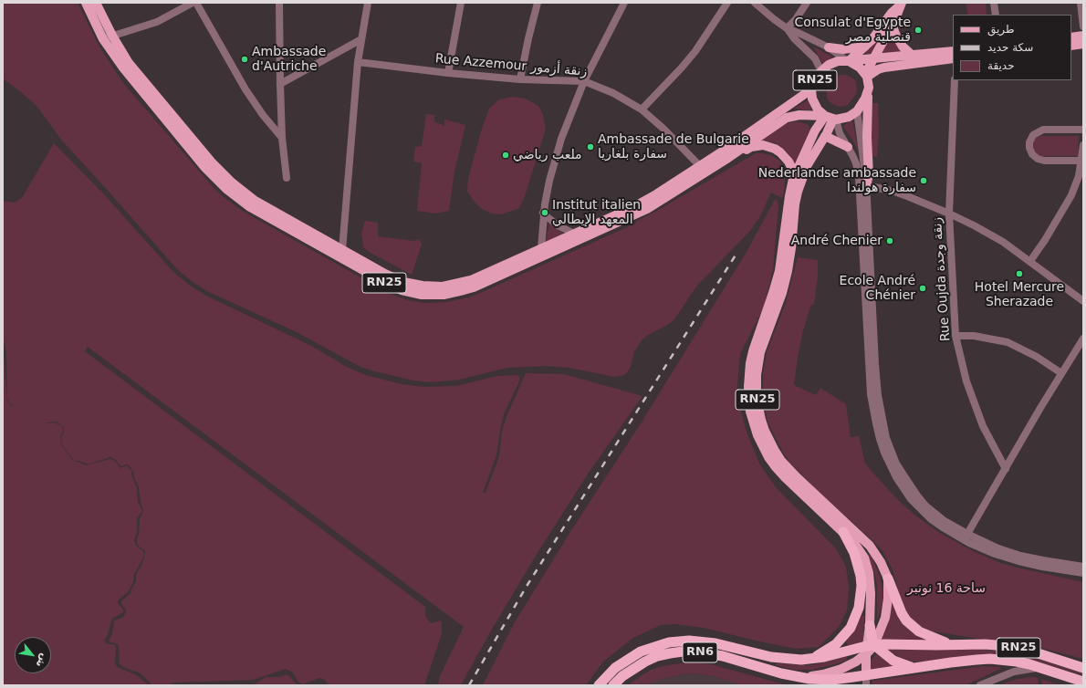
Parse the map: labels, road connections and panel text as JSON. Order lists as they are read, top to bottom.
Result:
{
  "streets": {
    "highway": ["RN25", "RN6"],
    "street": ["Rue Azzemour زنقة أزمور", "Rue Oujda زنقة وجدة"]
  },
  "crossings": [
    ["Rue Azzemour زنقة أزمور", "RN25"],
    ["RN25", "RN6"]
  ],
  "parks": ["ساحة 16 نونبر"],
  "places": [
    "Consulat d'Egypte قنصلية مصر",
    "Ambassade d'Autriche",
    "Ambassade de Bulgarie سفارة بلغاريا",
    "ملعب رياضي",
    "Nederlandse ambassade سفارة هولندا",
    "Institut italien المعهد الإيطالي",
    "André Chenier",
    "Hotel Mercure Sherazade",
    "Ecole André Chénier"
  ],
  "legend": ["طريق", "سكة حديد", "حديقة"],
  "north": "bottom right"
}
